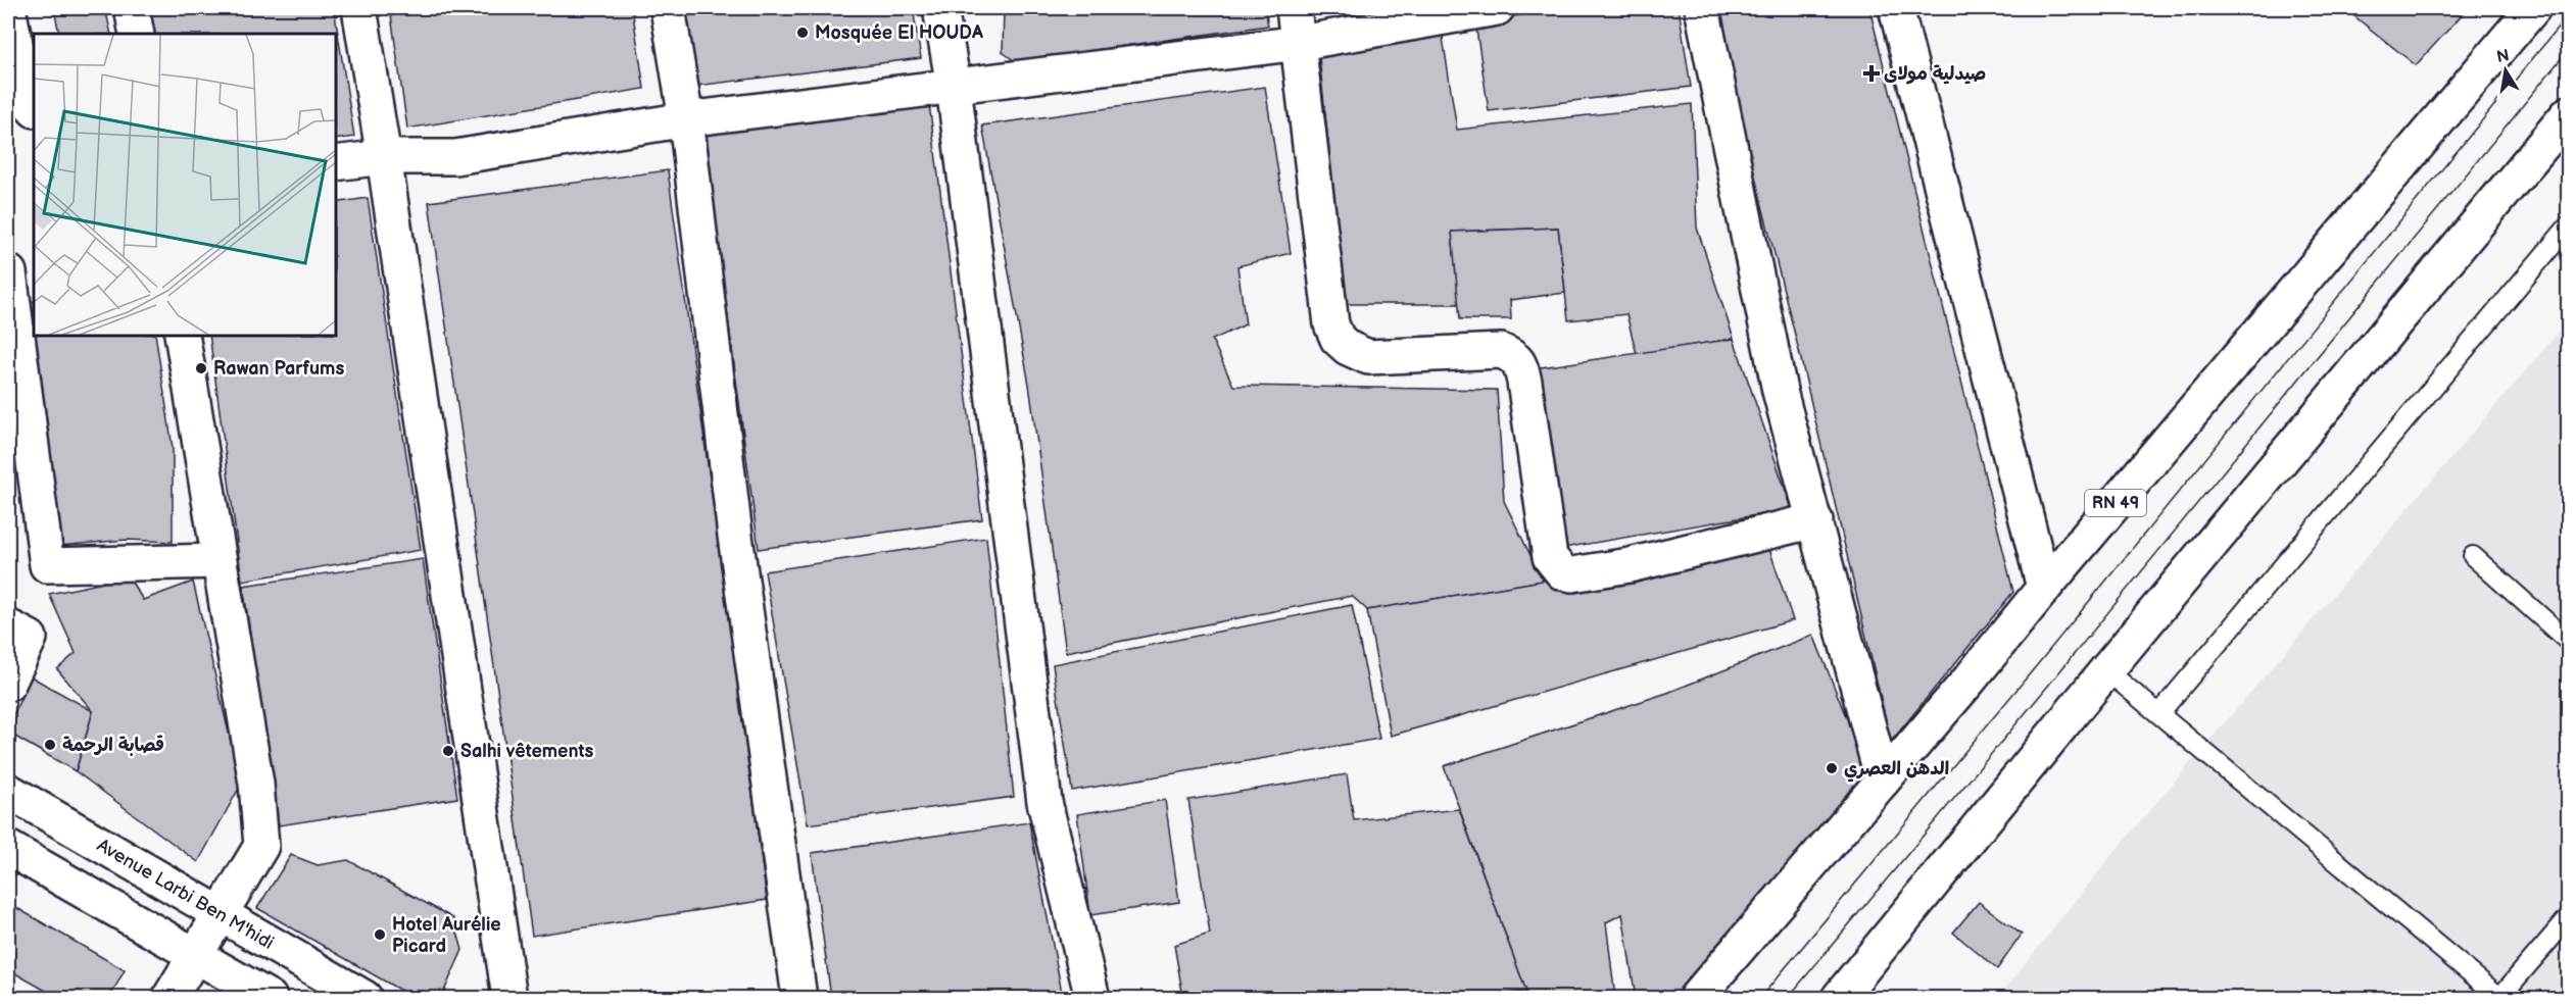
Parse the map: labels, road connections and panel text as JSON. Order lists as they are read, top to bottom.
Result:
{
  "streets": {
    "street": ["RN 49", "Avenue Larbi Ben M'hidi"]
  },
  "places": {
    "other": [
      "Mosquée El HOUDA",
      "Rawan Parfums",
      "قصابة الرحمة",
      "Salhi vêtements",
      "الدهن العصري",
      "Hotel Aurélie Picard"
    ],
    "health": ["صيدلية مولاى"]
  },
  "north": "top"
}
